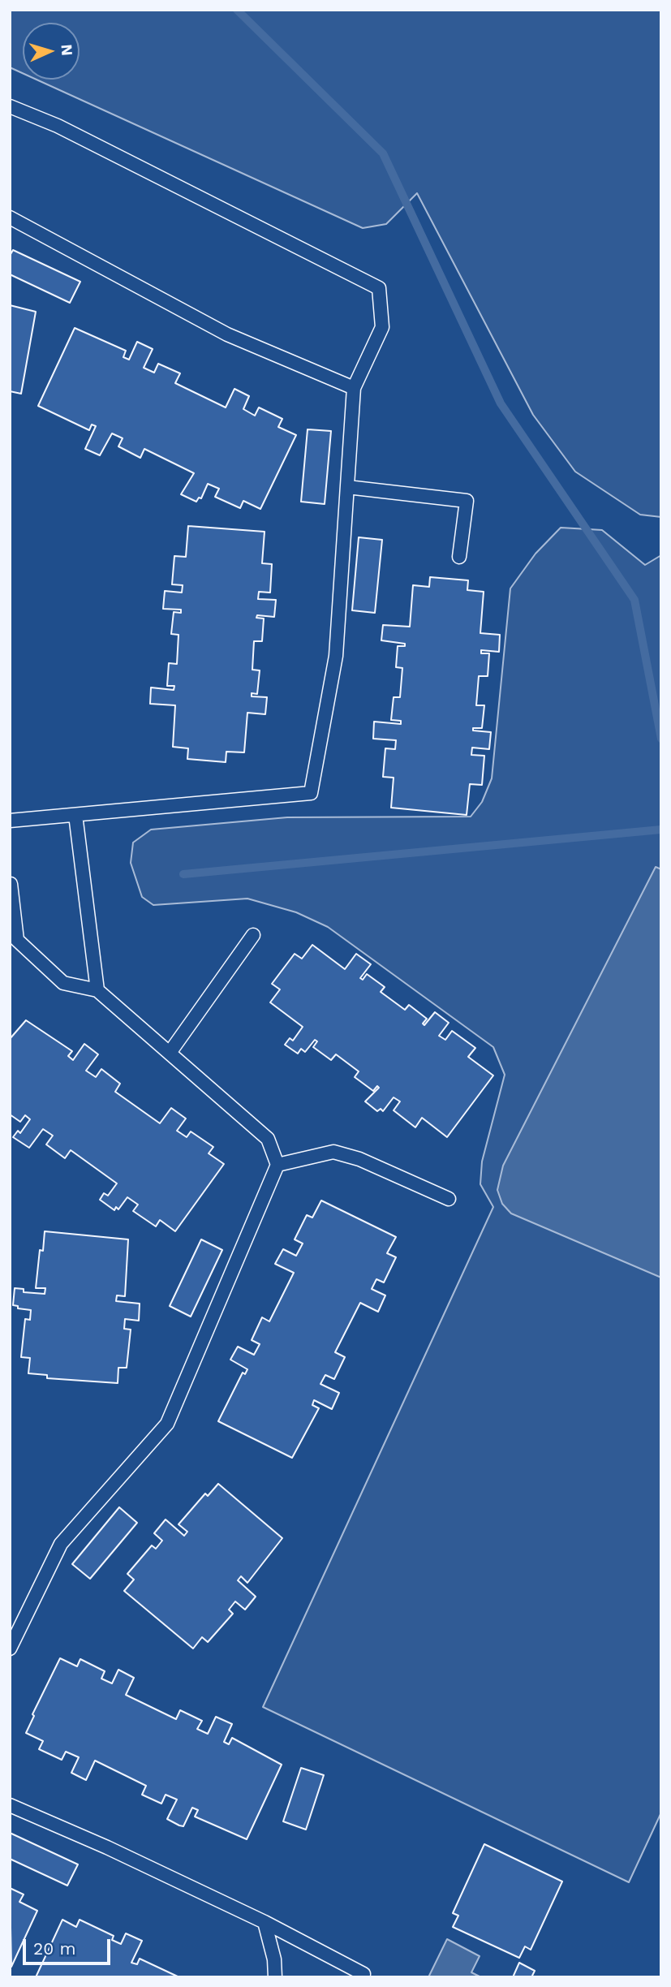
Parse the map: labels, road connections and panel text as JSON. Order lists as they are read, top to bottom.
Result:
{
  "scale_bar": "20 m",
  "north": "right"
}
